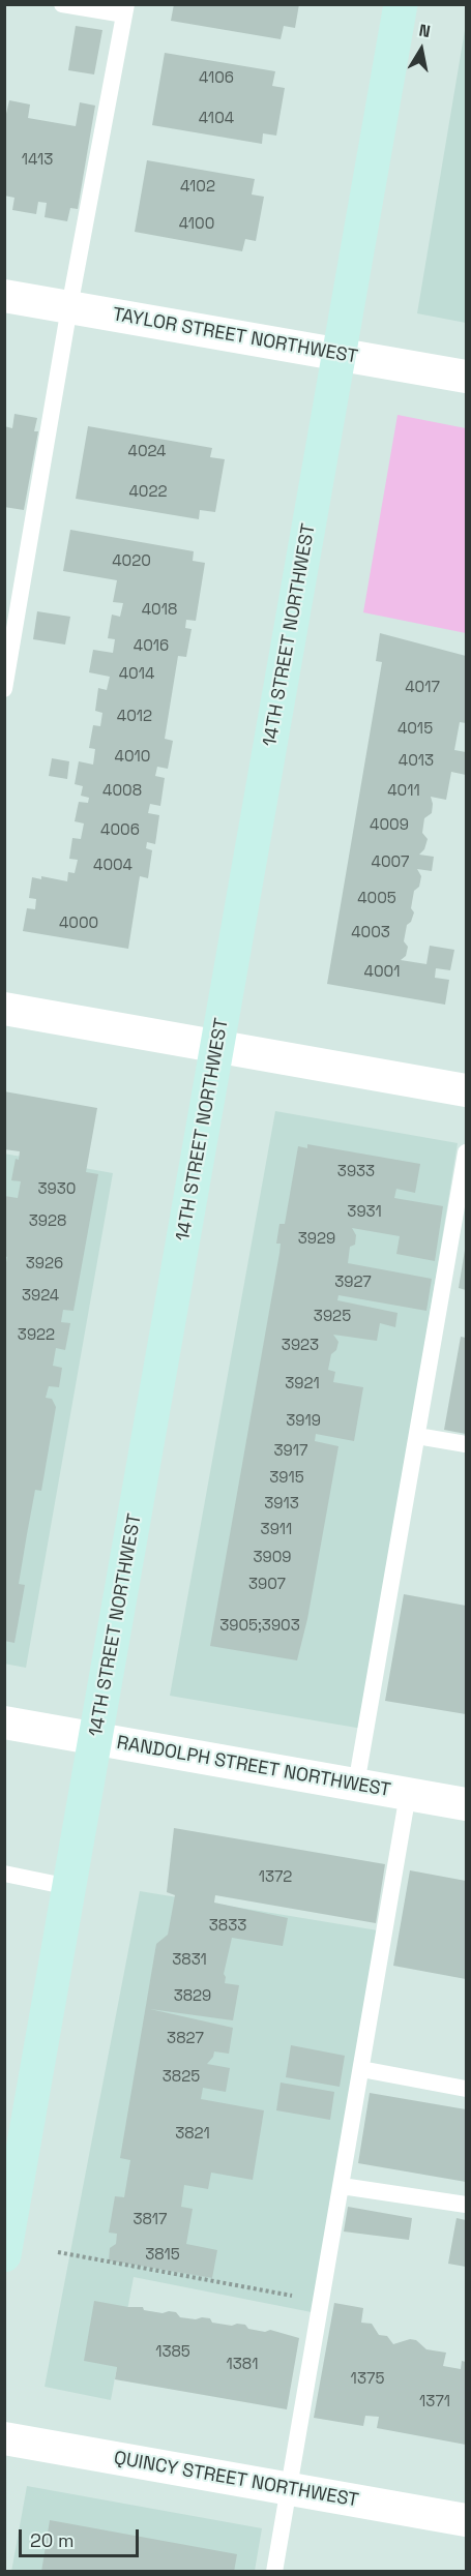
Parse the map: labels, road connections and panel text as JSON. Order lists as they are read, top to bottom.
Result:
{
  "streets": {
    "main road": ["14TH STREET NORTHWEST"],
    "street": ["TAYLOR STREET NORTHWEST", "RANDOLPH STREET NORTHWEST", "QUINCY STREET NORTHWEST"]
  },
  "crossings": [
    ["TAYLOR STREET NORTHWEST", "14TH STREET NORTHWEST"],
    ["14TH STREET NORTHWEST", "RANDOLPH STREET NORTHWEST"]
  ],
  "house_numbers": [
    "4106",
    "4104",
    "1413",
    "4102",
    "4100",
    "4024",
    "4022",
    "4020",
    "4018",
    "4016",
    "4014",
    "4017",
    "4012",
    "4015",
    "4010",
    "4013",
    "4008",
    "4011",
    "4009",
    "4006",
    "4007",
    "4004",
    "4005",
    "4000",
    "4003",
    "4001",
    "3933",
    "3930",
    "3931",
    "3928",
    "3929",
    "3926",
    "3927",
    "3924",
    "3925",
    "3922",
    "3923",
    "3921",
    "3919",
    "3917",
    "3915",
    "3913",
    "3911",
    "3909",
    "3907",
    "3905;3903",
    "1372",
    "3833",
    "3831",
    "3829",
    "3827",
    "3825",
    "3821",
    "3817",
    "3815",
    "1385",
    "1381",
    "1375",
    "1371"
  ],
  "scale_bar": "20 m",
  "north": "top"
}
